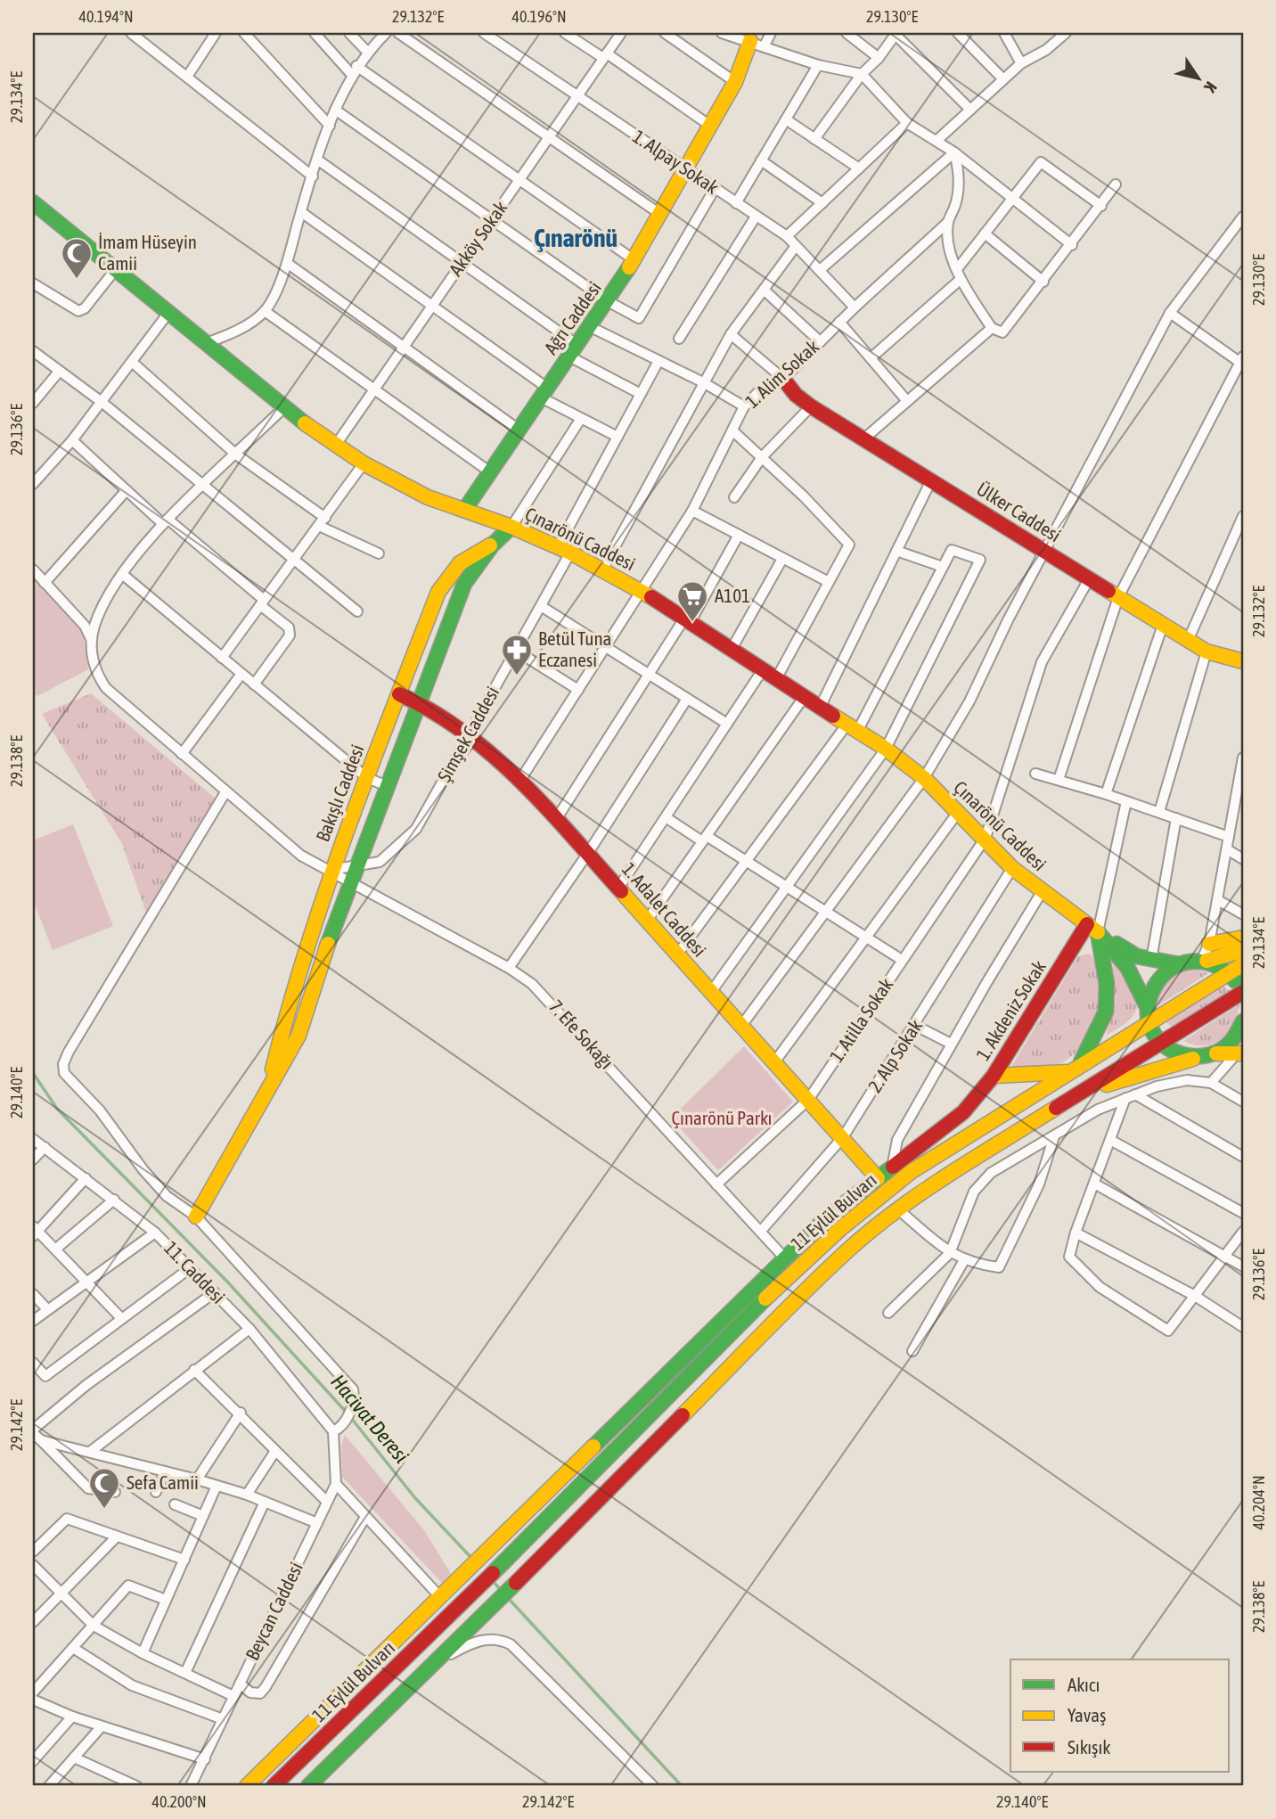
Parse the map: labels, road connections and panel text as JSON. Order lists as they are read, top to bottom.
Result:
{
  "streets": {
    "main road": [
      "Ağrı Caddesi",
      "Ülker Caddesi",
      "Çınarönü Caddesi",
      "Bakışlı Caddesi",
      "1. Adalet Caddesi",
      "1. Akdeniz Sokak",
      "11 Eylül Bulvarı"
    ],
    "street": [
      "1. Alpay Sokak",
      "Akköy Sokak",
      "1. Alim Sokak",
      "Şimşek Caddesi",
      "1. Atilla Sokak",
      "7. Efe Sokağı",
      "2. Alp Sokak",
      "11. Caddesi",
      "Beycan Caddesi"
    ]
  },
  "crossings": [
    ["1. Alpay Sokak", "Akköy Sokak"],
    ["1. Alpay Sokak", "Ağrı Caddesi"],
    ["1. Alpay Sokak", "1. Alim Sokak"],
    ["Akköy Sokak", "Çınarönü Caddesi"],
    ["Ağrı Caddesi", "Çınarönü Caddesi"],
    ["1. Alim Sokak", "Ülker Caddesi"],
    ["1. Alim Sokak", "Çınarönü Caddesi"],
    ["1. Alim Sokak", "1. Adalet Caddesi"],
    ["Ülker Caddesi", "1. Atilla Sokak"],
    ["Çınarönü Caddesi", "Şimşek Caddesi"],
    ["Çınarönü Caddesi", "Bakışlı Caddesi"],
    ["Çınarönü Caddesi", "1. Akdeniz Sokak"],
    ["Çınarönü Caddesi", "1. Atilla Sokak"],
    ["Çınarönü Caddesi", "2. Alp Sokak"],
    ["Şimşek Caddesi", "Bakışlı Caddesi"],
    ["Şimşek Caddesi", "1. Adalet Caddesi"],
    ["Şimşek Caddesi", "7. Efe Sokağı"],
    ["Bakışlı Caddesi", "1. Adalet Caddesi"],
    ["Bakışlı Caddesi", "7. Efe Sokağı"],
    ["1. Adalet Caddesi", "1. Akdeniz Sokak"],
    ["1. Adalet Caddesi", "1. Atilla Sokak"],
    ["1. Adalet Caddesi", "2. Alp Sokak"],
    ["1. Akdeniz Sokak", "7. Efe Sokağı"],
    ["1. Atilla Sokak", "7. Efe Sokağı"],
    ["7. Efe Sokağı", "2. Alp Sokak"]
  ],
  "districts": ["Çınarönü"],
  "water": ["Hacivat Deresi"],
  "parks": ["Çınarönü Parkı"],
  "places": {
    "mosque": ["İmam Hüseyin Camii", "Sefa Camii"],
    "supermarket": ["A101"],
    "pharmacy": ["Betül Tuna Eczanesi"]
  },
  "legend": ["Akıcı", "Yavaş", "Sıkışık"],
  "north": "bottom right",
  "coordinates": [
    "40.194°N",
    "29.132°E",
    "40.196°N",
    "29.130°E",
    "29.134°E",
    "29.136°E",
    "29.138°E",
    "29.140°E",
    "29.142°E",
    "40.204°N",
    "40.200°N"
  ]
}
